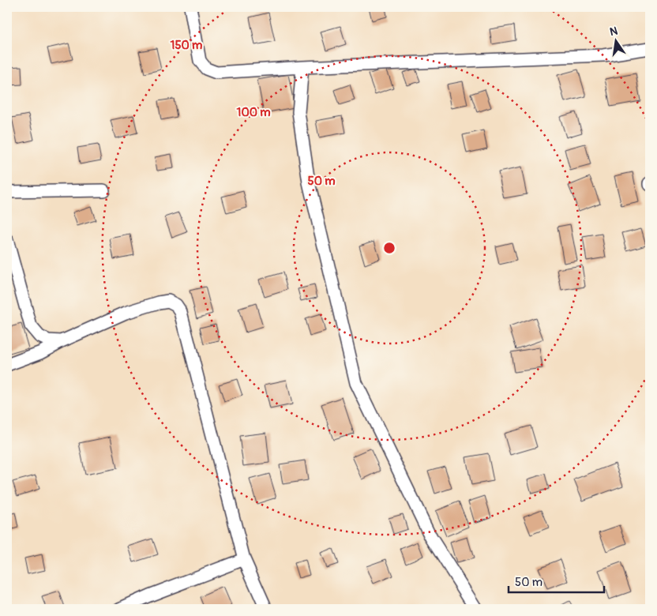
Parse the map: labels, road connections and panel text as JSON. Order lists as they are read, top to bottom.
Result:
{
  "scale_bar": "50 m",
  "north": "top",
  "rings": ["150 m", "100 m", "50 m"]
}
